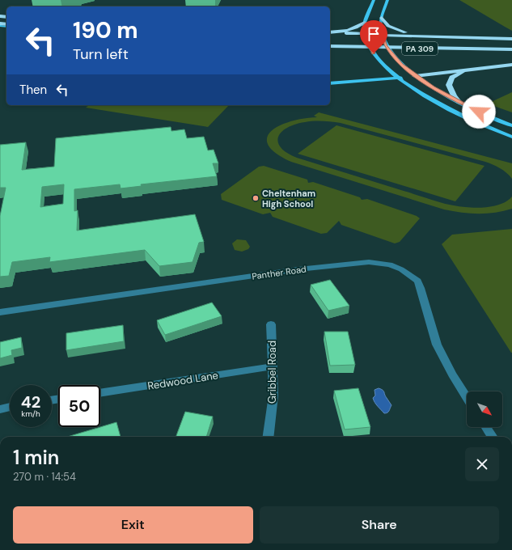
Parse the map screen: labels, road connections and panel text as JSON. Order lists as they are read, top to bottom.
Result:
{
  "streets": {
    "highway": ["PA 309"],
    "street": ["Panther Road", "Gribbel Road", "Redwood Lane"]
  },
  "crossings": [
    ["Gribbel Road", "Redwood Lane"]
  ],
  "places": ["Cheltenham High School"],
  "north": "bottom right",
  "page": {
    "turn": ["190 m", "Turn left"],
    "then": "Then",
    "speed": "42 km/h",
    "limit": "50",
    "heading": ["1 min", "270 m · 14:54"],
    "buttons": ["Exit", "Share"]
  }
}
